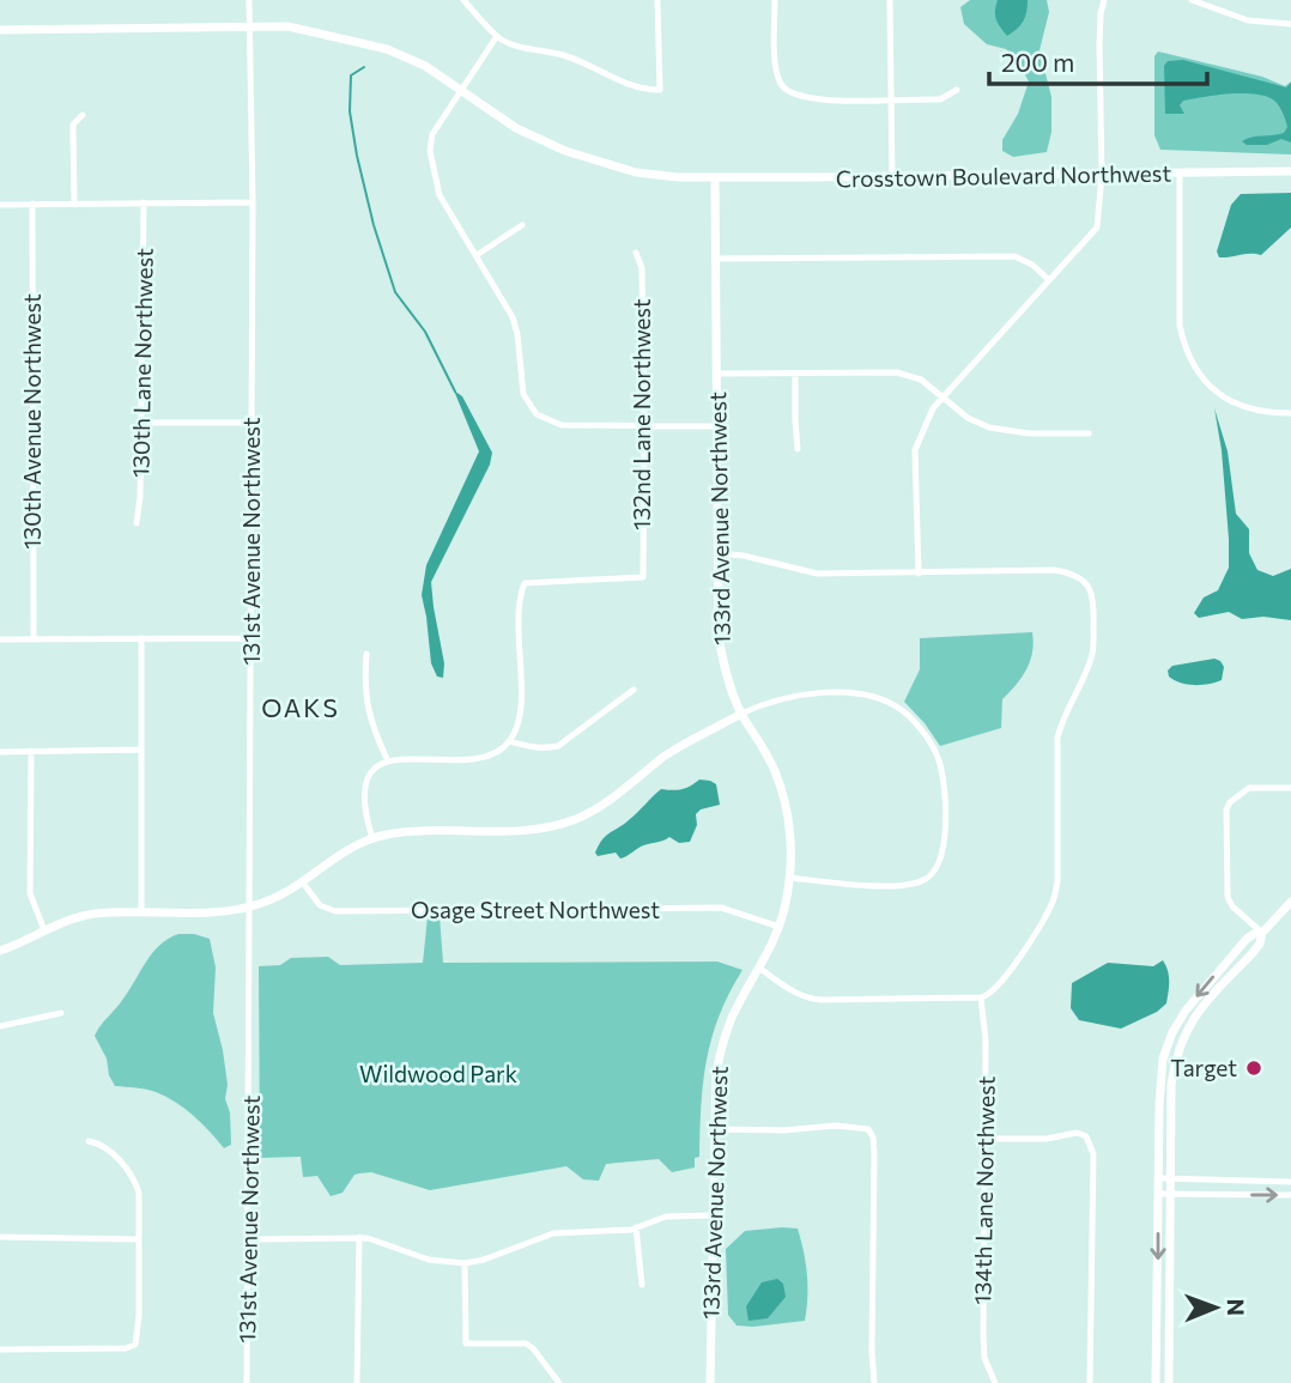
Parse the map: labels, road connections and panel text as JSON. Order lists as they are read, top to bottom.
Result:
{
  "streets": {
    "street": [
      "Crosstown Boulevard Northwest",
      "130th Lane Northwest",
      "132nd Lane Northwest",
      "130th Avenue Northwest",
      "133rd Avenue Northwest",
      "131st Avenue Northwest",
      "Osage Street Northwest",
      "134th Lane Northwest"
    ]
  },
  "crossings": [
    ["Crosstown Boulevard Northwest", "133rd Avenue Northwest"],
    ["Crosstown Boulevard Northwest", "131st Avenue Northwest"],
    ["133rd Avenue Northwest", "Osage Street Northwest"]
  ],
  "districts": ["OAKS"],
  "parks": ["Wildwood Park"],
  "places": ["Target"],
  "scale_bar": "200 m",
  "north": "right"
}
